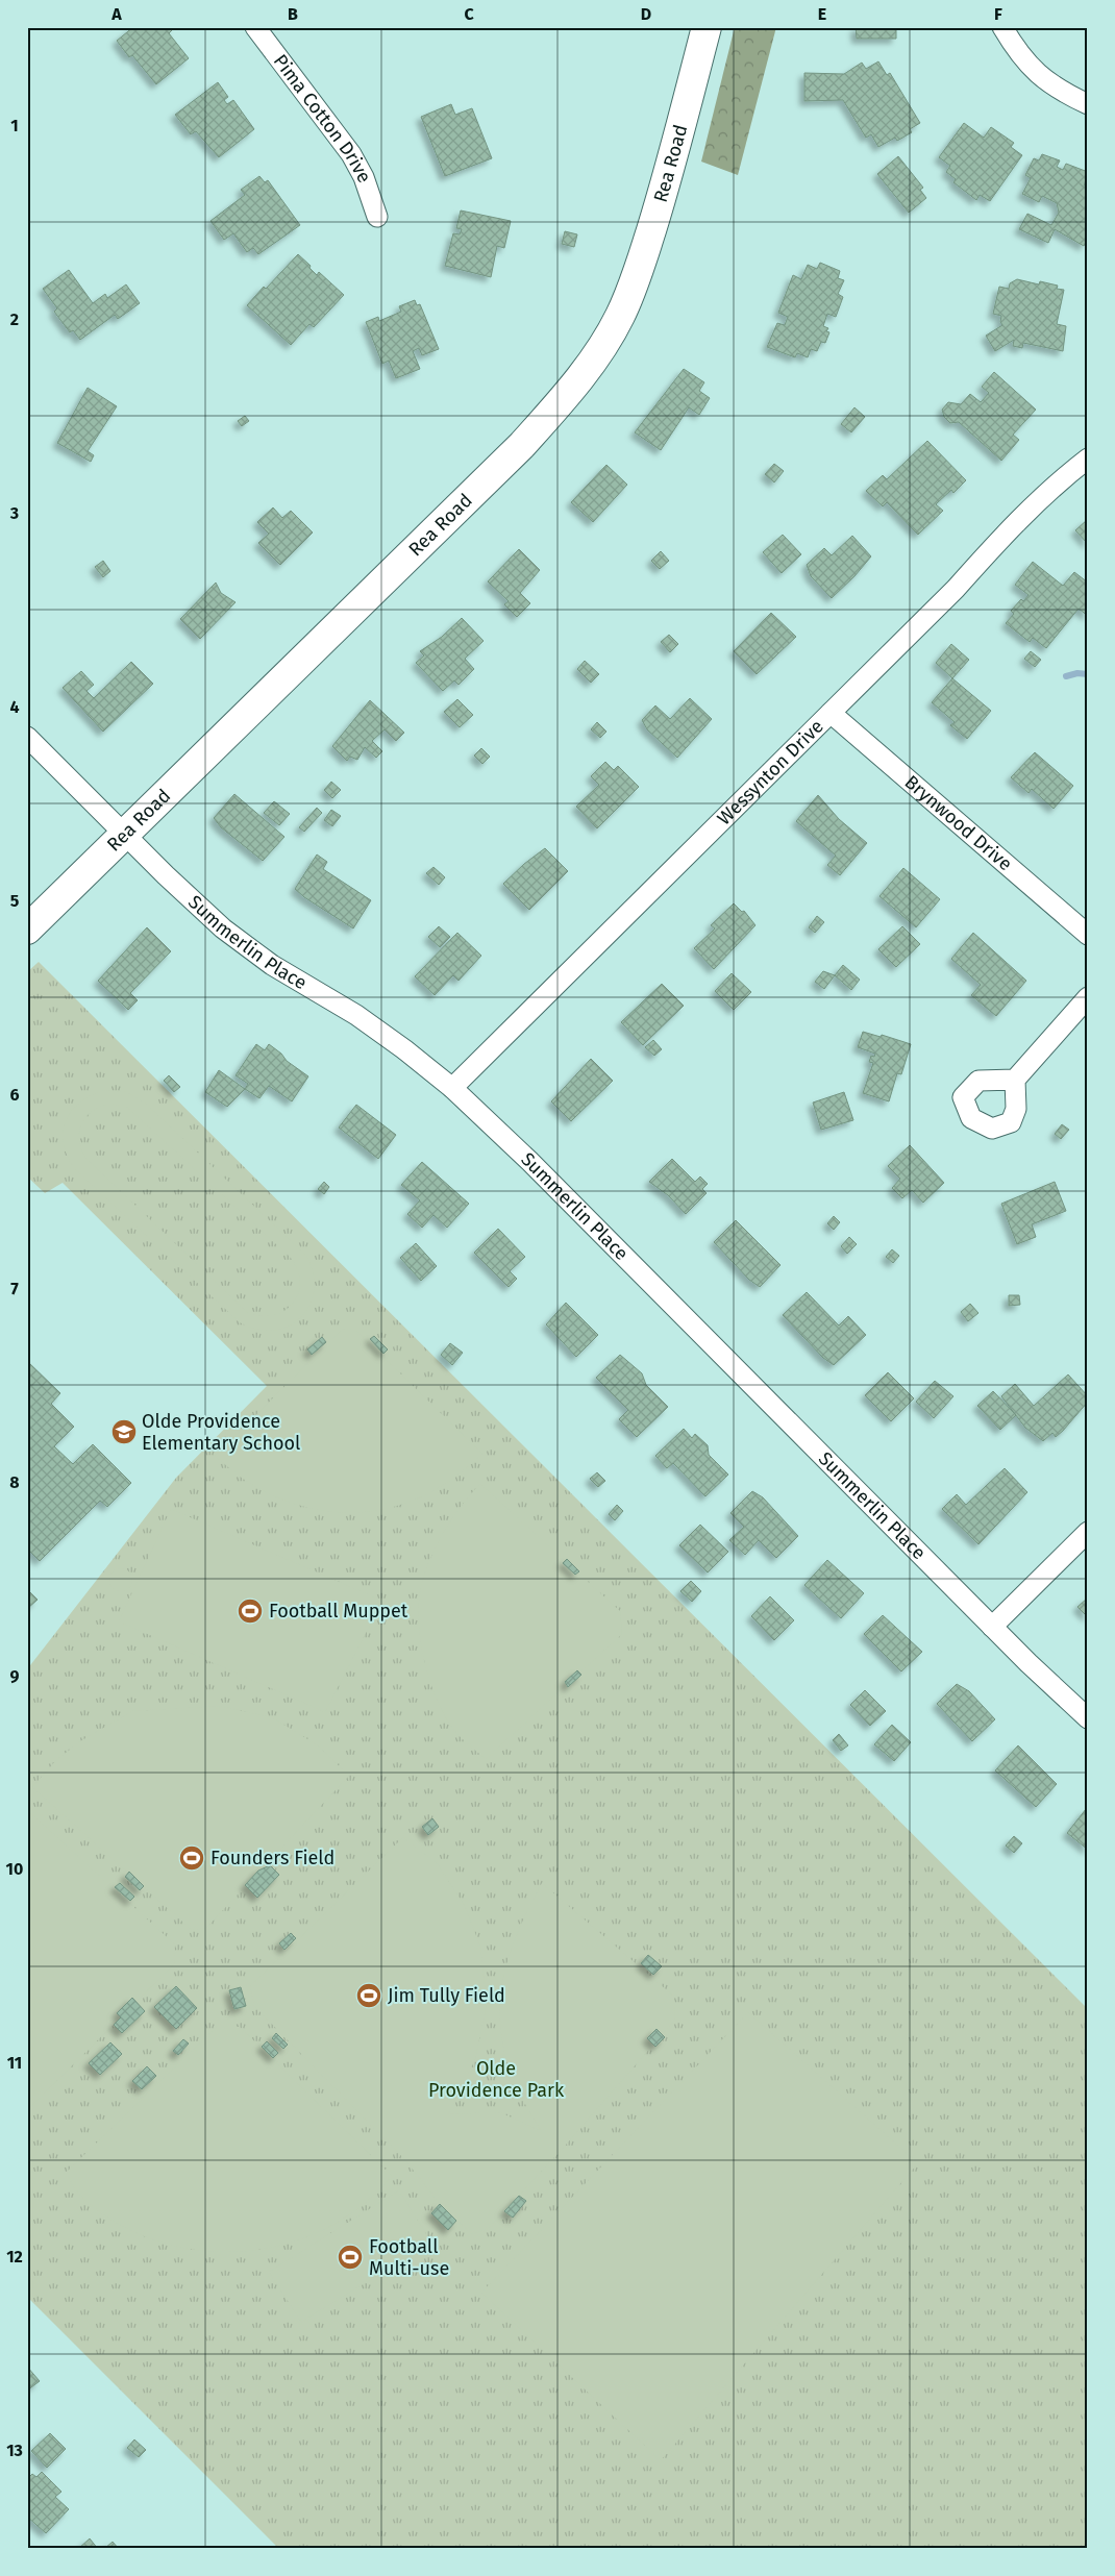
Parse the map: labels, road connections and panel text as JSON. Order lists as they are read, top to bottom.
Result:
{
  "streets": {
    "main road": ["Rea Road"],
    "street": [
      "Pima Cotton Drive",
      "Wessynton Drive",
      "Brynwood Drive",
      "Summerlin Place"
    ]
  },
  "crossings": [
    ["Rea Road", "Summerlin Place"],
    ["Wessynton Drive", "Brynwood Drive"],
    ["Wessynton Drive", "Summerlin Place"]
  ],
  "parks": ["Olde Providence Park"],
  "places": {
    "school or university": ["Olde Providence Elementary School"],
    "sports": [
      "Football Muppet",
      "Founders Field",
      "Jim Tully Field",
      "Football Multi-use"
    ]
  },
  "grid": {
    "columns": [
      "A",
      "B",
      "C",
      "D",
      "E",
      "F"
    ],
    "rows": [
      "1",
      "2",
      "3",
      "4",
      "5",
      "6",
      "7",
      "8",
      "9",
      "10",
      "11",
      "12",
      "13"
    ]
  }
}
